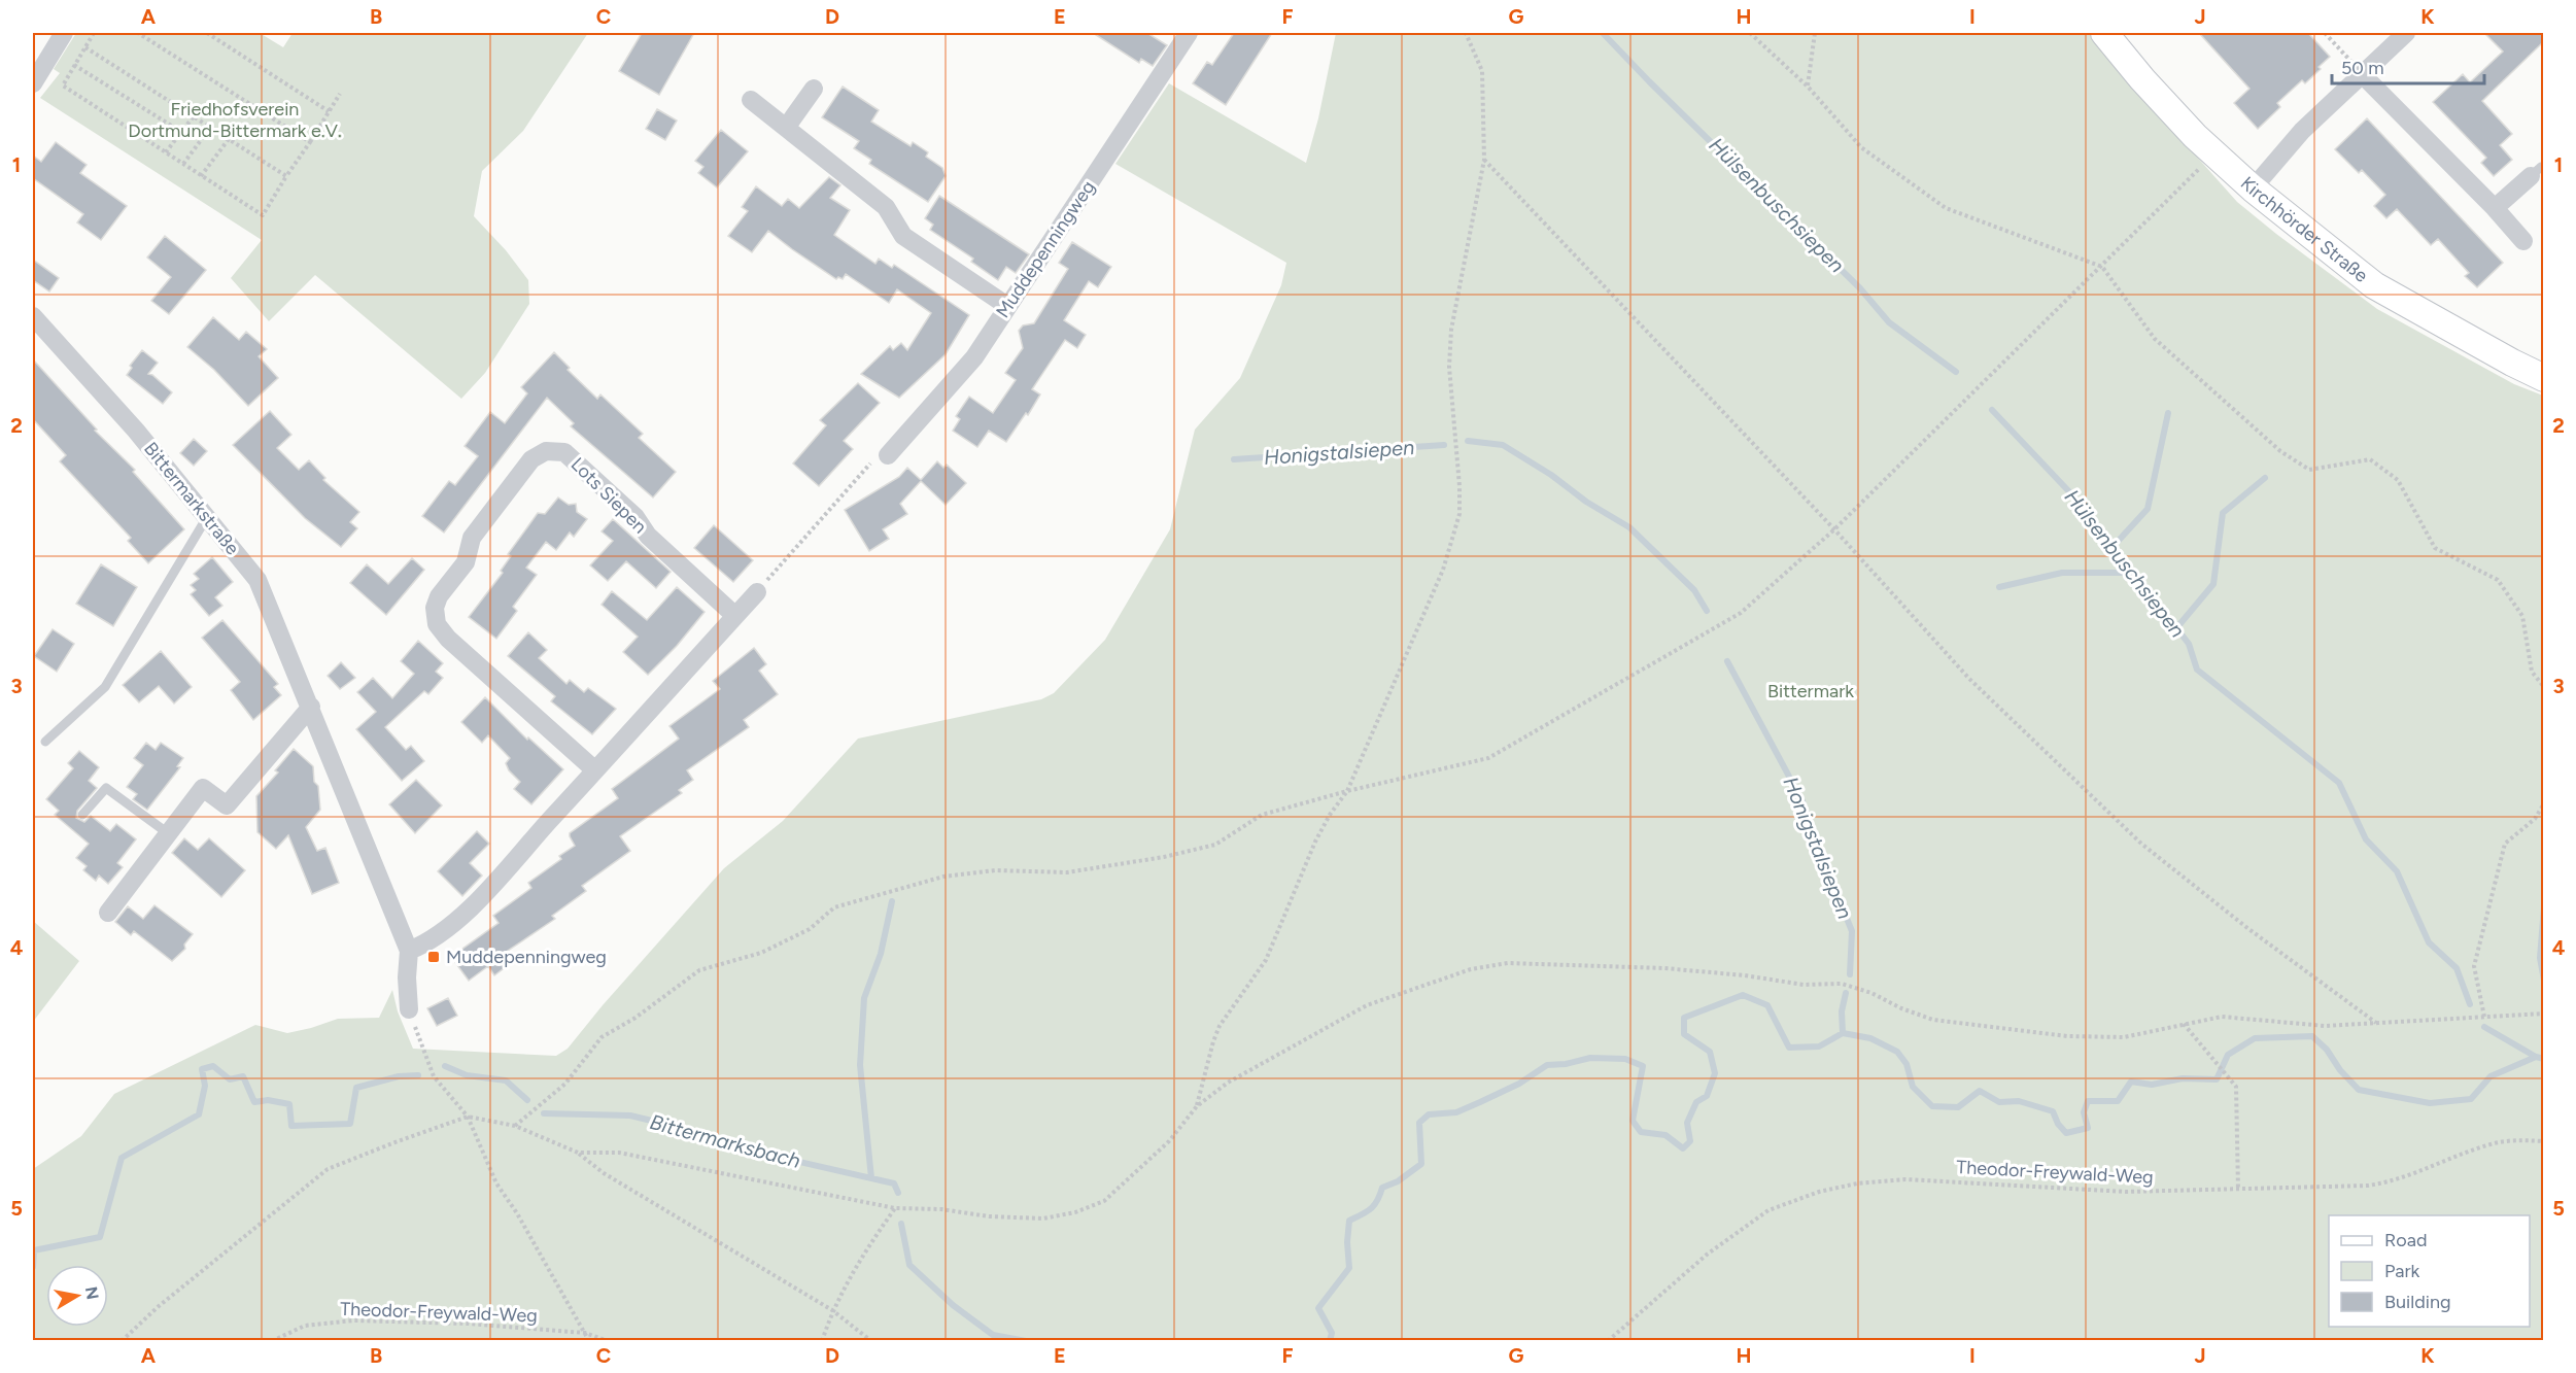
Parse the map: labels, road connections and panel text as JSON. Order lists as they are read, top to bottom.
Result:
{
  "streets": {
    "main road": ["Kirchhörder Straße"],
    "street": ["Muddepenningweg", "Lots Siepen", "Bittermarkstraße"],
    "path": ["Theodor-Freywald-Weg"]
  },
  "water": ["Hülsenbuschsiepen", "Honigstalsiepen", "Bittermarksbach"],
  "parks": ["Friedhofsverein Dortmund-Bittermark e.V.", "Bittermark"],
  "places": {
    "transit": ["Muddepenningweg"]
  },
  "legend": ["Road", "Park", "Building"],
  "scale_bar": "50 m",
  "north": "right",
  "grid": {
    "columns": [
      "A",
      "B",
      "C",
      "D",
      "E",
      "F",
      "G",
      "H",
      "I",
      "J",
      "K"
    ],
    "rows": [
      "1",
      "2",
      "3",
      "4",
      "5"
    ]
  }
}
